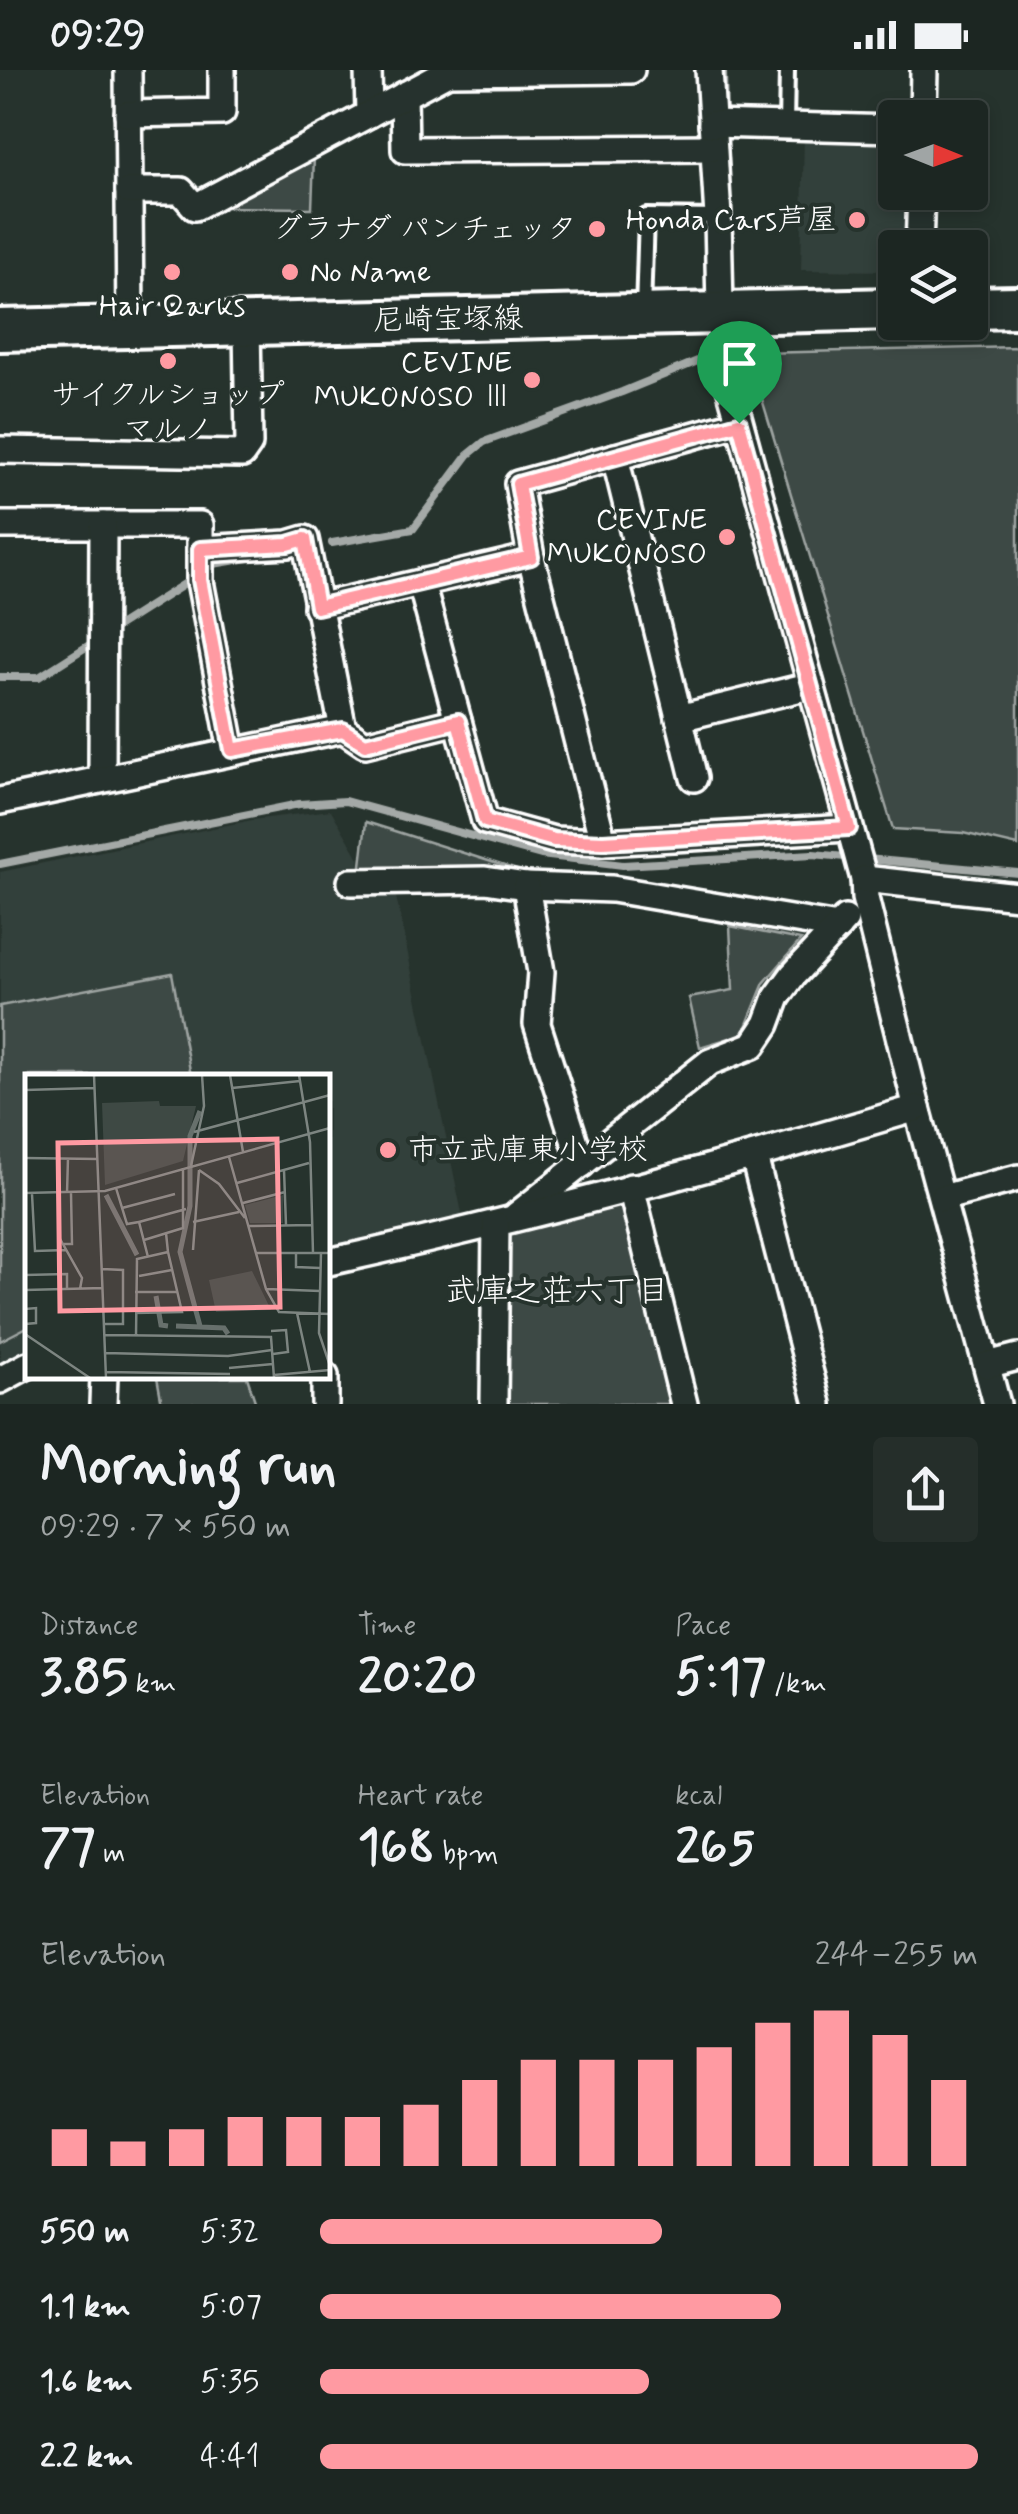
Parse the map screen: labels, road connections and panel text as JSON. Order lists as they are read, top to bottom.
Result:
{
  "streets": {
    "main road": ["尼崎宝塚線"]
  },
  "districts": ["武庫之荘六丁目"],
  "places": [
    "Honda Cars芦屋",
    "グラナダ パンチェッタ",
    "Hair Qarks",
    "No Name",
    "サイクルショップ マルノ",
    "CEVINE MUKONOSO Ⅲ",
    "CEVINE MUKONOSO",
    "市立武庫東小学校"
  ],
  "north": "right",
  "page": {
    "status": "09:29",
    "heading": ["Morning run", "09:29 · 7 × 550 m"],
    "stats": [
      ["Distance", "3.85 km"],
      ["Time", "20:20"],
      ["Pace", "5:17 /km"],
      ["Elevation", "77 m"],
      ["Heart rate", "168 bpm"],
      ["kcal", "265"]
    ],
    "chart": ["Elevation", "244–255 m"],
    "list": [
      {
        "name": "550 m",
        "note": "5:32"
      },
      {
        "name": "1.1 km",
        "note": "5:07"
      },
      {
        "name": "1.6 km",
        "note": "5:35"
      },
      {
        "name": "2.2 km",
        "note": "4:41"
      }
    ]
  }
}
